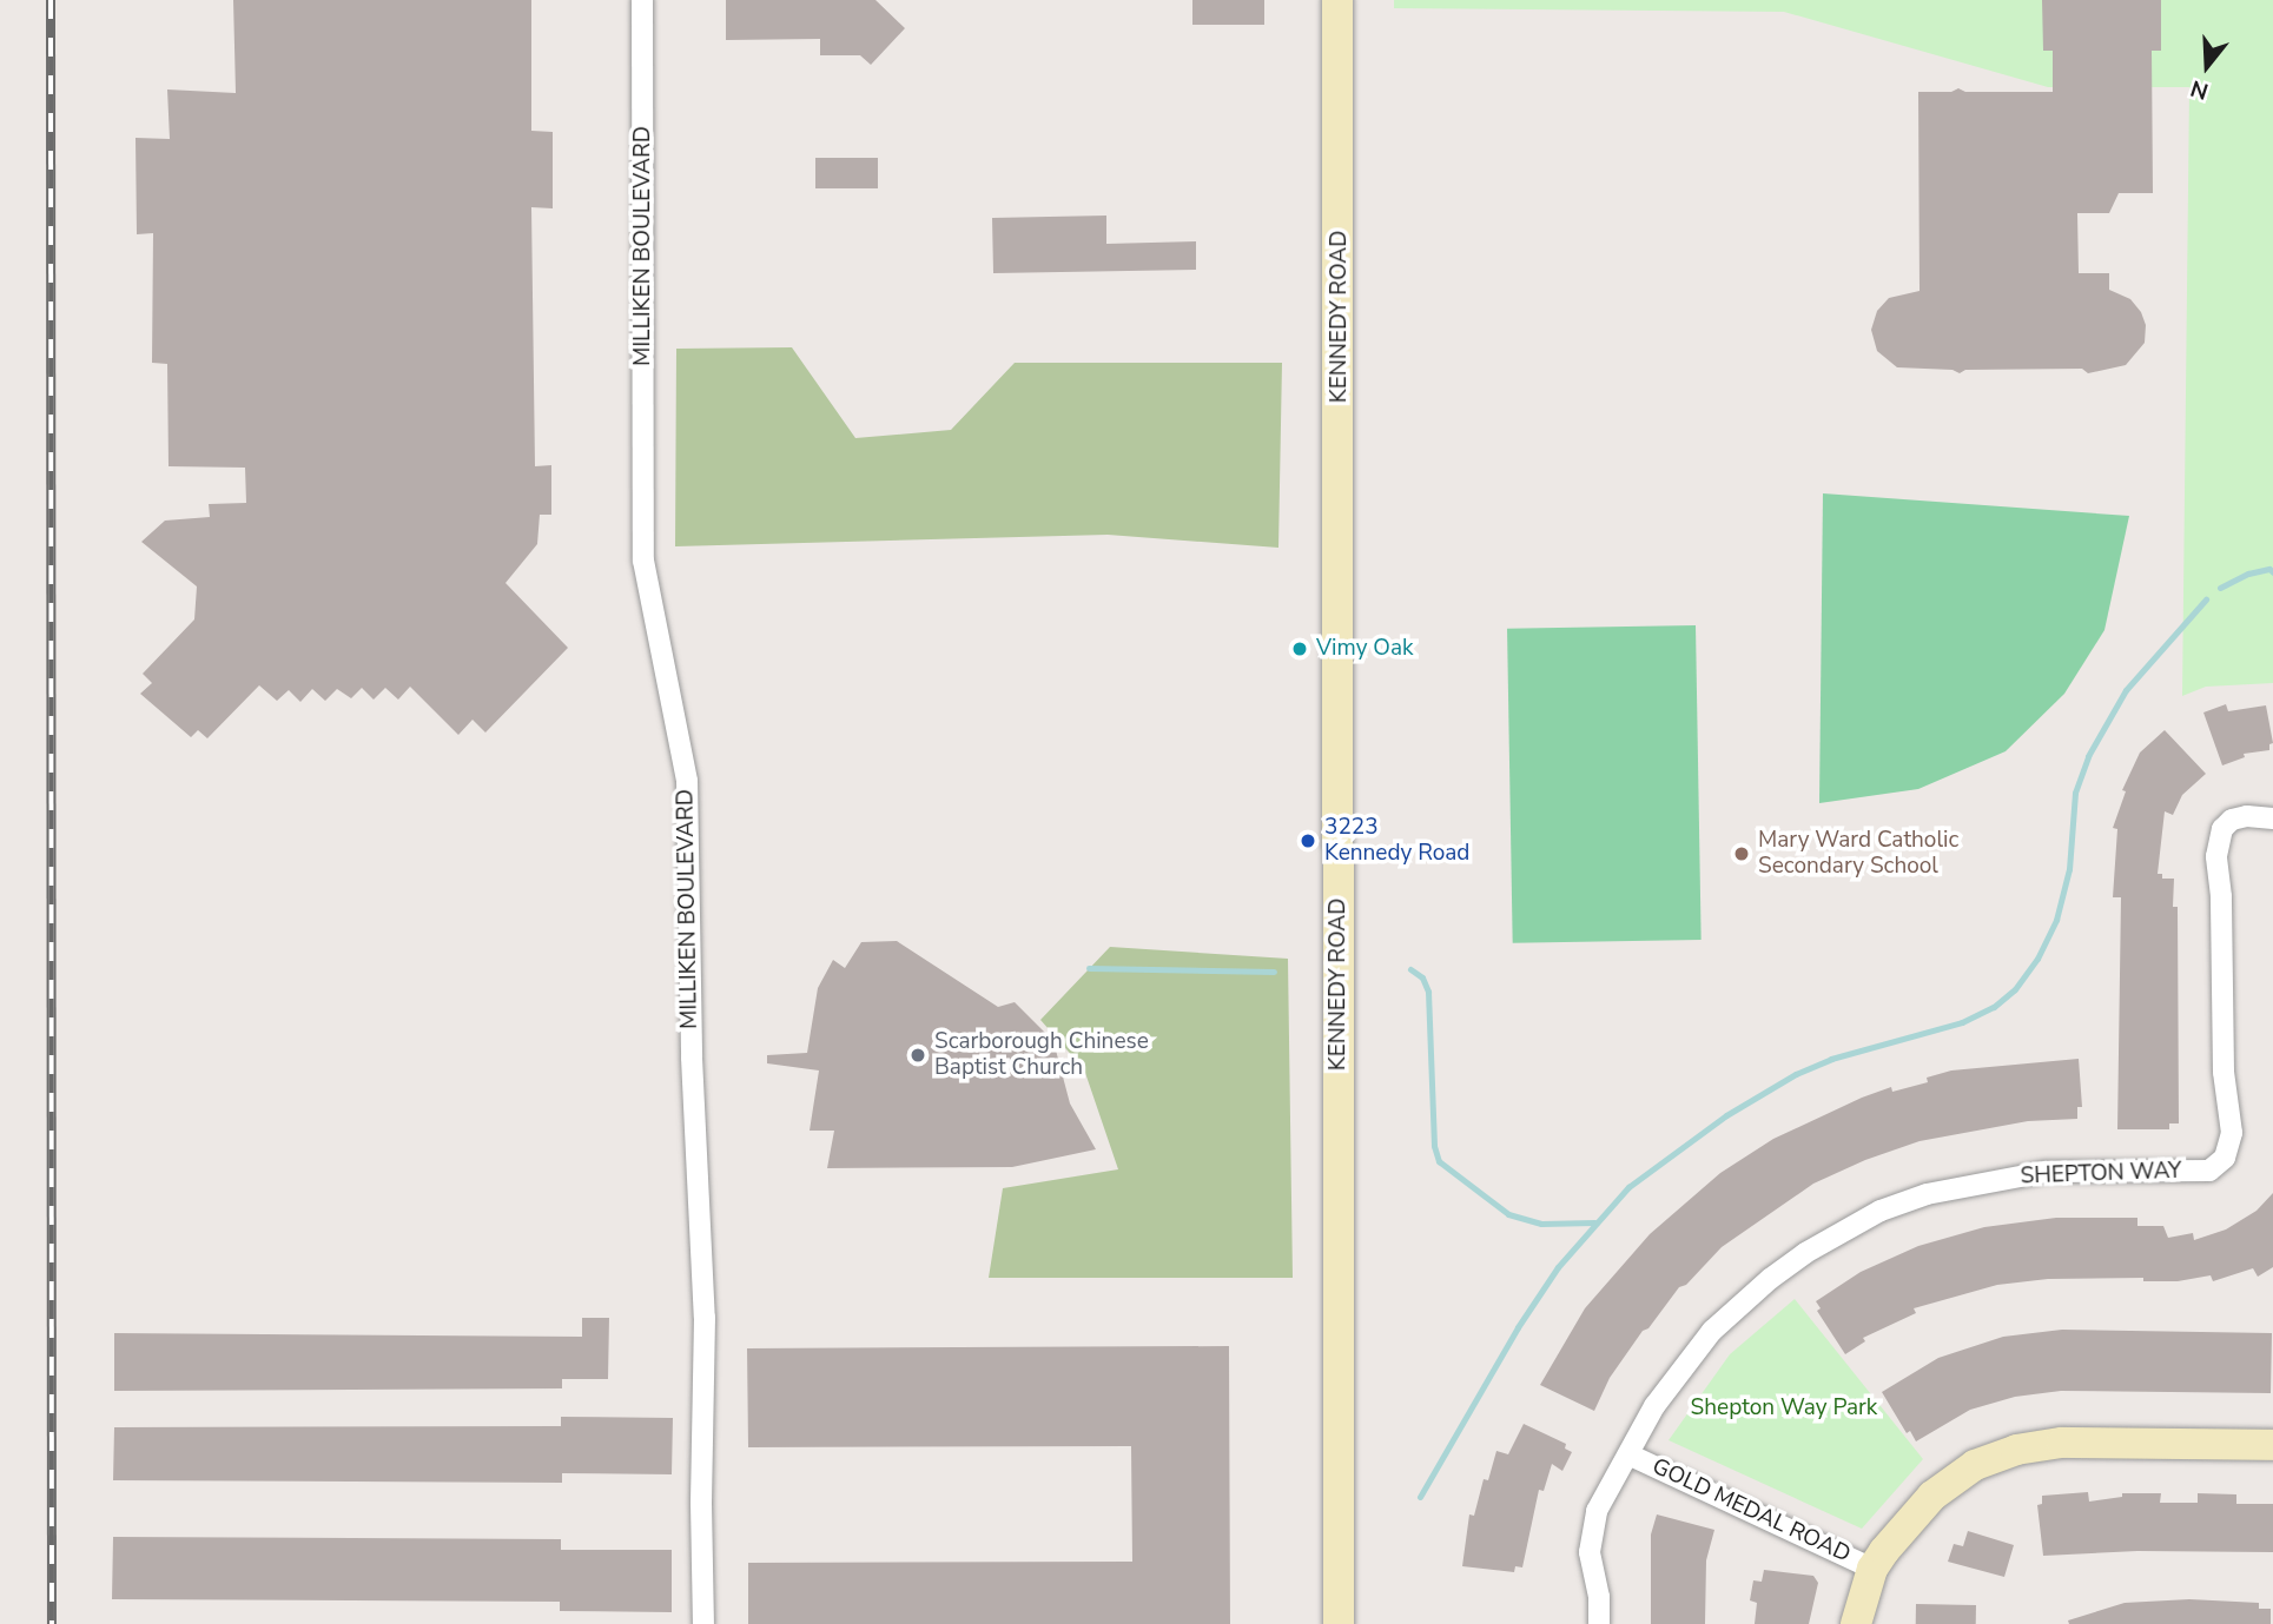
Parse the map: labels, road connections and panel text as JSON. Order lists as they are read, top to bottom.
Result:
{
  "streets": {
    "main road": ["KENNEDY ROAD"],
    "street": ["MILLIKEN BOULEVARD", "SHEPTON WAY", "GOLD MEDAL ROAD"]
  },
  "crossings": [
    ["SHEPTON WAY", "GOLD MEDAL ROAD"]
  ],
  "parks": ["Shepton Way Park"],
  "places": [
    "Vimy Oak",
    "3223 Kennedy Road",
    "Mary Ward Catholic Secondary School",
    "Scarborough Chinese Baptist Church"
  ],
  "north": "bottom"
}
